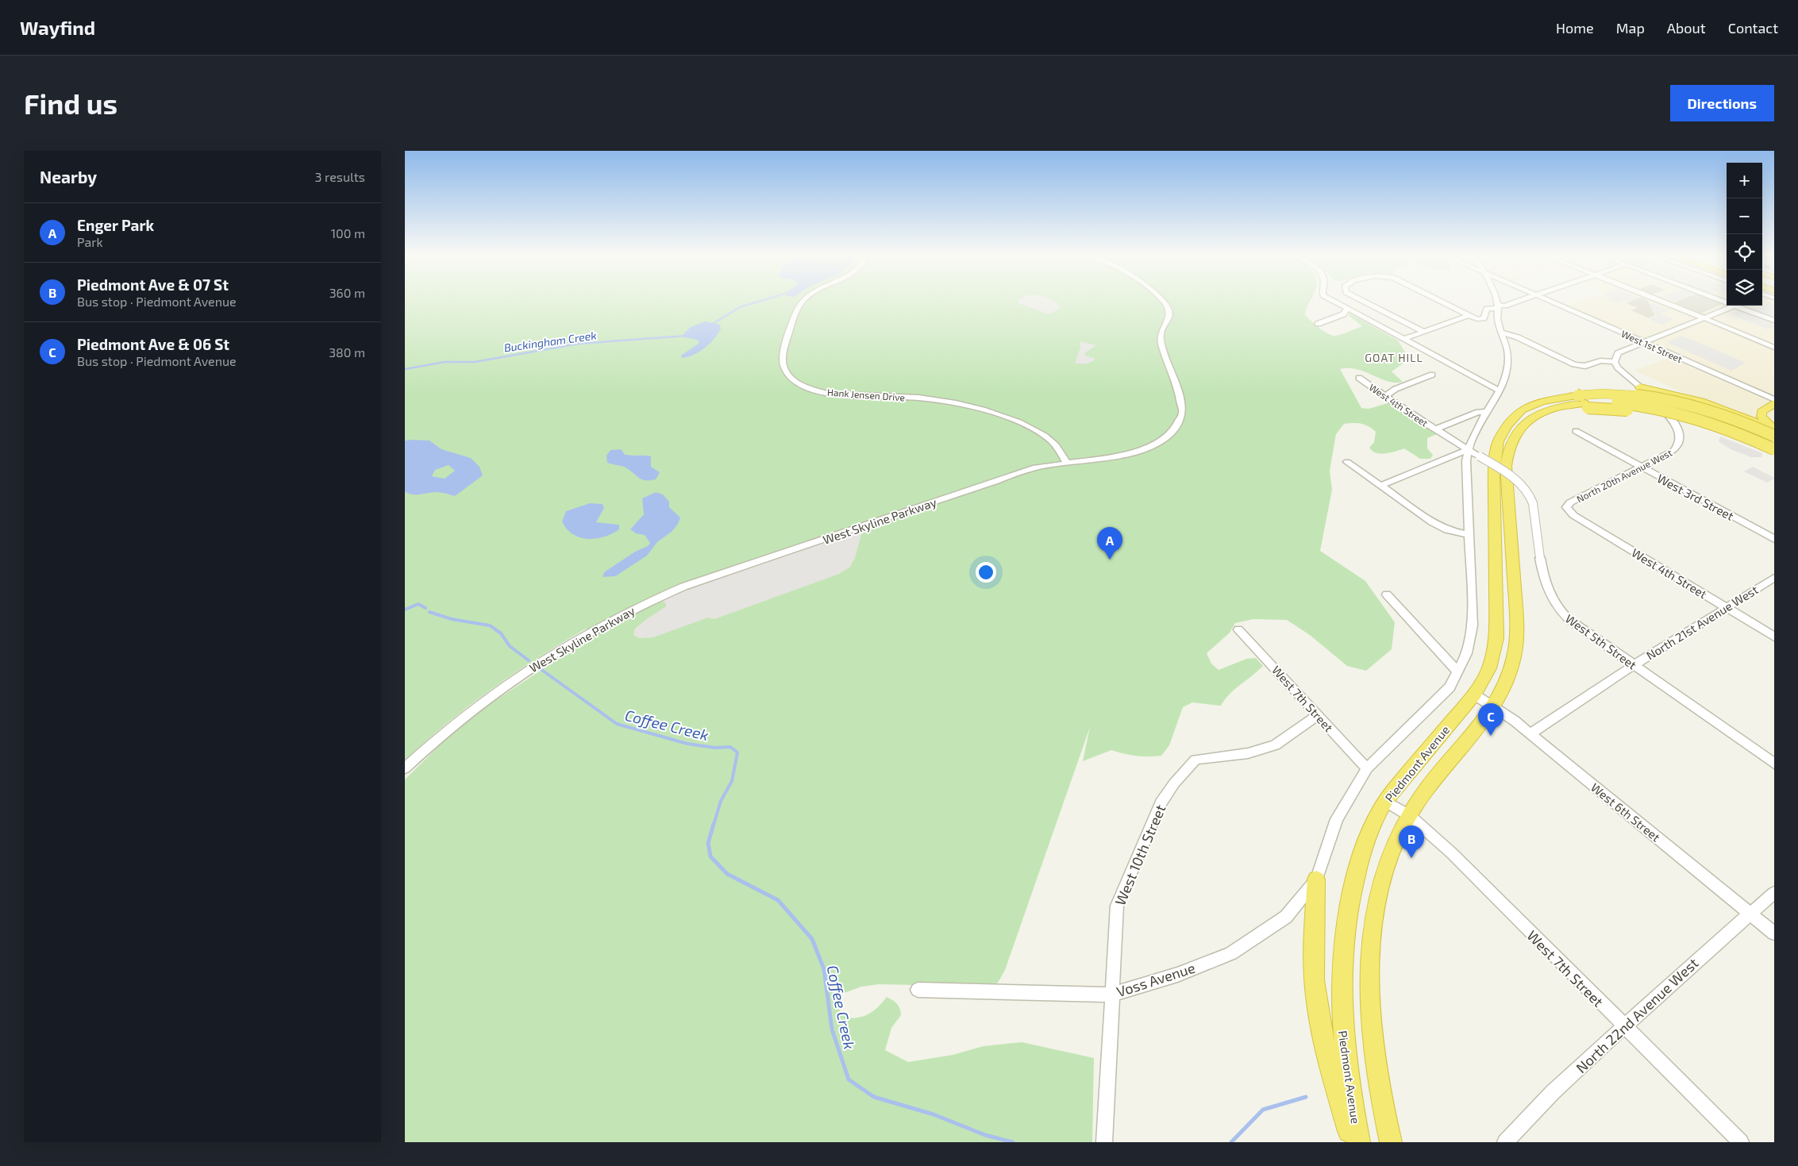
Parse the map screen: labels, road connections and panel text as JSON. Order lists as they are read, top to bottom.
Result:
{
  "streets": {
    "highway": ["Piedmont Avenue"],
    "street": [
      "West 1st Street",
      "Hank Jensen Drive",
      "West 4th Street",
      "North 20th Avenue West",
      "West 3rd Street",
      "West Skyline Parkway",
      "North 21st Avenue West",
      "West 5th Street",
      "West 7th Street",
      "West 6th Street",
      "West 10th Street",
      "Voss Avenue",
      "North 22nd Avenue West"
    ]
  },
  "crossings": [
    ["Hank Jensen Drive", "West Skyline Parkway"],
    ["West 4th Street", "North 20th Avenue West"],
    ["West 4th Street", "North 21st Avenue West"],
    ["West 4th Street", "West 5th Street"],
    ["North 20th Avenue West", "West 3rd Street"],
    ["North 21st Avenue West", "West 5th Street"],
    ["North 21st Avenue West", "West 6th Street"],
    ["West 7th Street", "Piedmont Avenue"],
    ["West 7th Street", "West 10th Street"],
    ["West 7th Street", "North 22nd Avenue West"],
    ["Piedmont Avenue", "West 6th Street"],
    ["West 6th Street", "North 22nd Avenue West"],
    ["West 10th Street", "Voss Avenue"]
  ],
  "districts": ["GOAT HILL"],
  "water": ["Buckingham Creek", "Coffee Creek"],
  "page": {
    "header": "Wayfind",
    "nav": [
      "Home",
      "Map",
      "About",
      "Contact"
    ],
    "buttons": "Directions",
    "title": "Find us",
    "heading": ["Nearby", "3 results"],
    "map_buttons": ["+", "−"],
    "list": [
      {
        "mark": "A",
        "name": "Enger Park",
        "note": "Park",
        "value": "100 m"
      },
      {
        "mark": "B",
        "name": "Piedmont Ave & 07 St",
        "note": "Bus stop · Piedmont Avenue",
        "value": "360 m"
      },
      {
        "mark": "C",
        "name": "Piedmont Ave & 06 St",
        "note": "Bus stop · Piedmont Avenue",
        "value": "380 m"
      }
    ],
    "pins": ["A", "C", "B"]
  }
}
